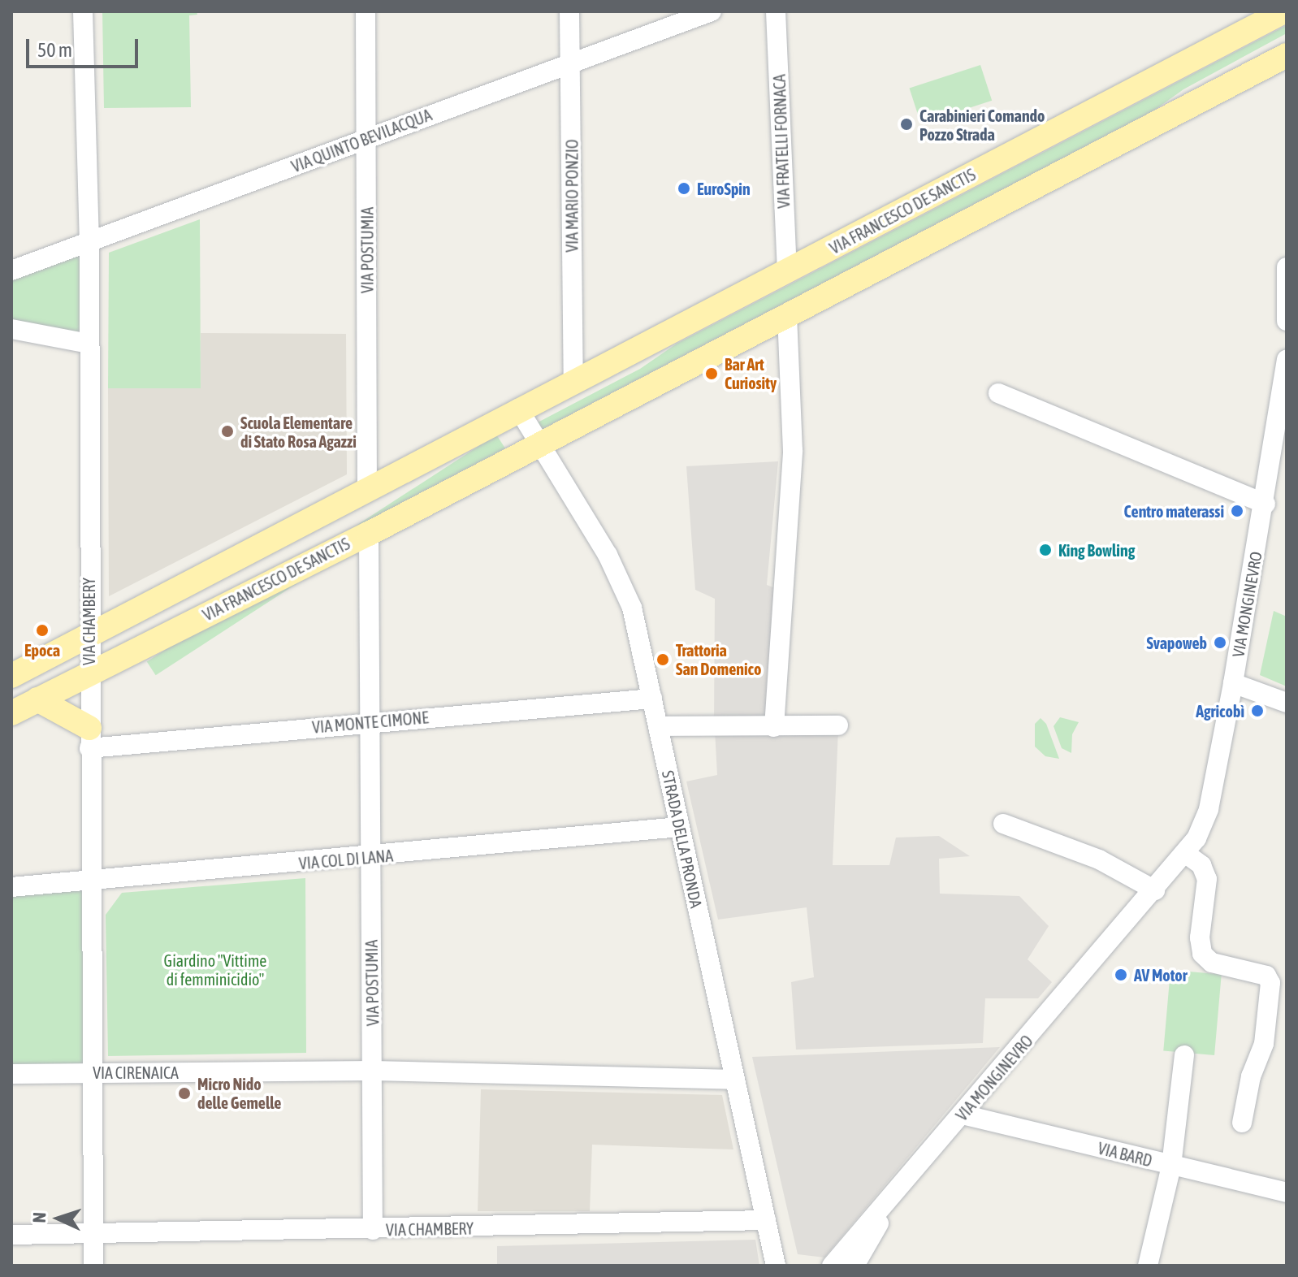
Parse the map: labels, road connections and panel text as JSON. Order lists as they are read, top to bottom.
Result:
{
  "streets": {
    "main road": ["VIA FRANCESCO DE SANCTIS"],
    "street": [
      "VIA QUINTO BEVILACQUA",
      "VIA FRATELLI FORNACA",
      "VIA MARIO PONZIO",
      "VIA POSTUMIA",
      "VIA MONGINEVRO",
      "VIA CHAMBERY",
      "VIA MONTE CIMONE",
      "STRADA DELLA PRONDA",
      "VIA COL DI LANA",
      "VIA CIRENAICA",
      "VIA BARD"
    ]
  },
  "crossings": [
    ["VIA QUINTO BEVILACQUA", "VIA MARIO PONZIO"],
    ["VIA QUINTO BEVILACQUA", "VIA POSTUMIA"],
    ["VIA QUINTO BEVILACQUA", "VIA CHAMBERY"],
    ["VIA FRATELLI FORNACA", "VIA FRANCESCO DE SANCTIS"],
    ["VIA MARIO PONZIO", "VIA FRANCESCO DE SANCTIS"],
    ["VIA FRANCESCO DE SANCTIS", "VIA POSTUMIA"],
    ["VIA FRANCESCO DE SANCTIS", "VIA CHAMBERY"],
    ["VIA FRANCESCO DE SANCTIS", "STRADA DELLA PRONDA"],
    ["VIA POSTUMIA", "VIA MONTE CIMONE"],
    ["VIA POSTUMIA", "VIA COL DI LANA"],
    ["VIA POSTUMIA", "VIA CIRENAICA"],
    ["VIA MONGINEVRO", "VIA BARD"],
    ["VIA CHAMBERY", "VIA MONTE CIMONE"],
    ["VIA CHAMBERY", "STRADA DELLA PRONDA"],
    ["VIA CHAMBERY", "VIA COL DI LANA"],
    ["VIA CHAMBERY", "VIA CIRENAICA"],
    ["VIA MONTE CIMONE", "STRADA DELLA PRONDA"],
    ["STRADA DELLA PRONDA", "VIA COL DI LANA"]
  ],
  "parks": ["Giardino \"Vittime di femminicidio\""],
  "places": [
    "Carabinieri Comando Pozzo Strada",
    "EuroSpin",
    "Bar Art Curiosity",
    "Scuola Elementare di Stato Rosa Agazzi",
    "Centro materassi",
    "King Bowling",
    "Epoca",
    "Svapoweb",
    "Trattoria San Domenico",
    "Agricobì",
    "AV Motor",
    "Micro Nido delle Gemelle"
  ],
  "scale_bar": "50 m",
  "north": "left"
}
